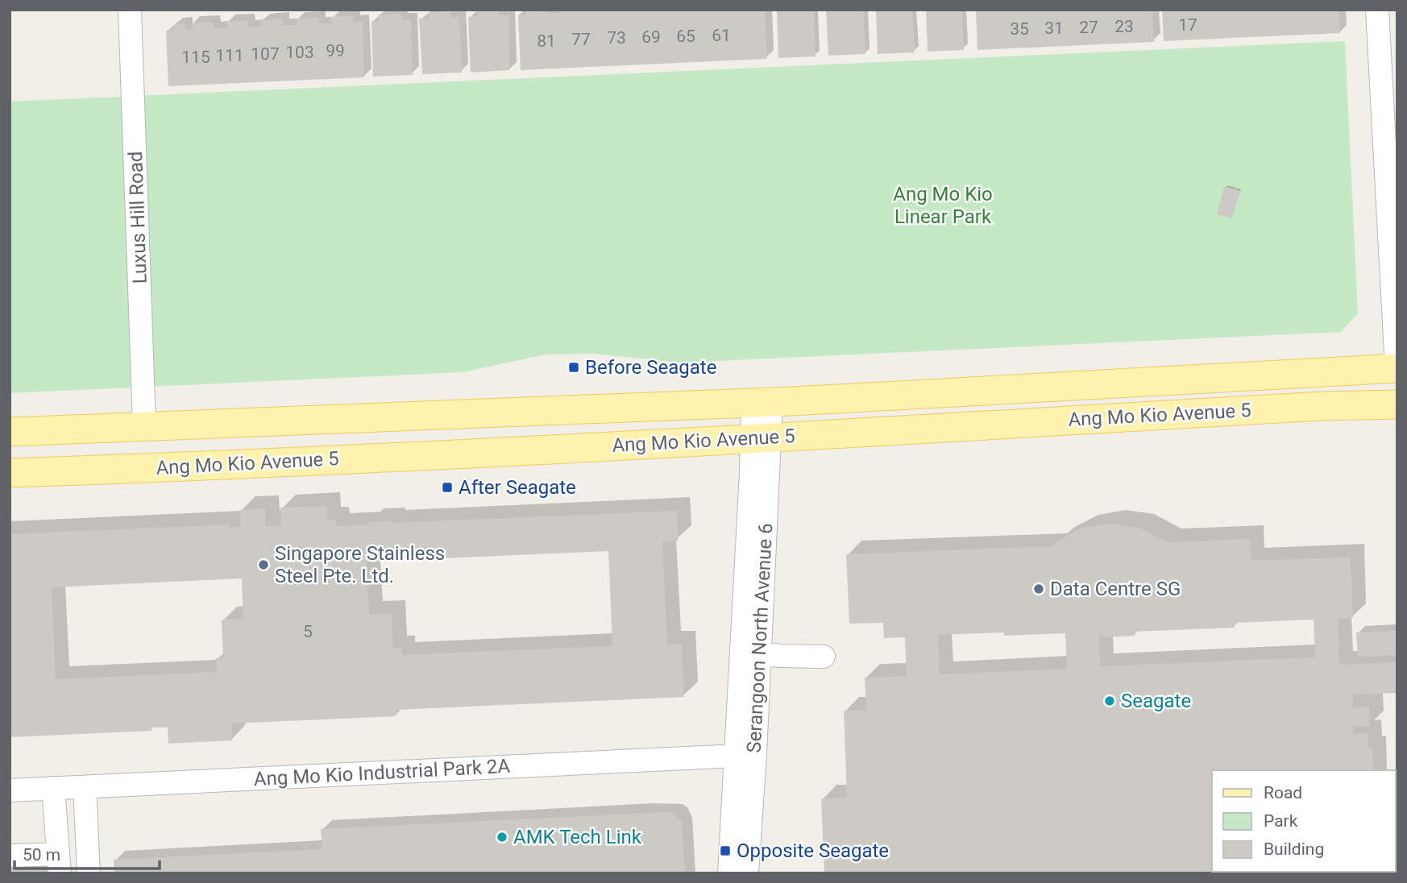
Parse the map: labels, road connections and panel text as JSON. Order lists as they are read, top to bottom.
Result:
{
  "streets": {
    "main road": ["Ang Mo Kio Avenue 5"],
    "street": ["Luxus Hill Road", "Serangoon North Avenue 6", "Ang Mo Kio Industrial Park 2A"]
  },
  "crossings": [
    ["Luxus Hill Road", "Ang Mo Kio Avenue 5"],
    ["Ang Mo Kio Avenue 5", "Serangoon North Avenue 6"],
    ["Serangoon North Avenue 6", "Ang Mo Kio Industrial Park 2A"]
  ],
  "parks": ["Ang Mo Kio Linear Park"],
  "places": {
    "transit": ["Before Seagate", "After Seagate", "Opposite Seagate"],
    "other": [
      "Singapore Stainless Steel Pte. Ltd.",
      "Data Centre SG",
      "Seagate",
      "AMK Tech Link"
    ]
  },
  "house_numbers": [
    "17",
    "23",
    "27",
    "31",
    "35",
    "61",
    "65",
    "69",
    "73",
    "77",
    "81",
    "99",
    "103",
    "107",
    "111",
    "115",
    "5"
  ],
  "legend": ["Road", "Park", "Building"],
  "scale_bar": "50 m"
}
